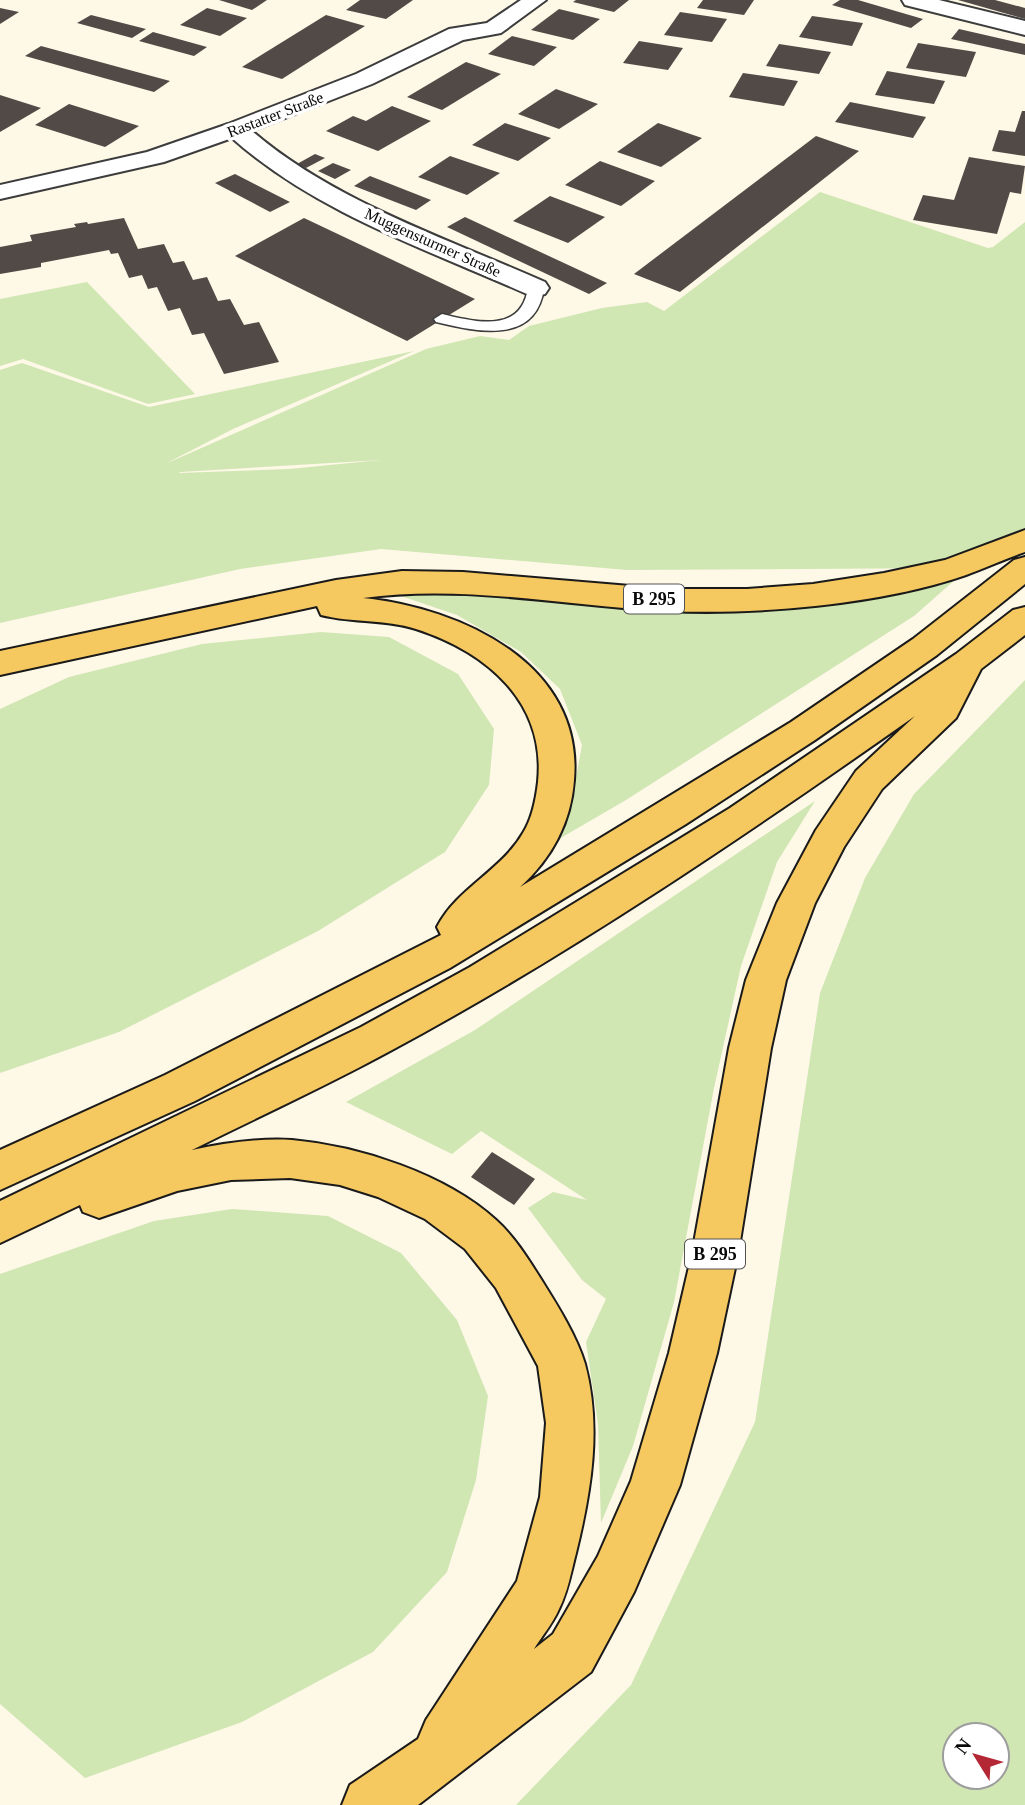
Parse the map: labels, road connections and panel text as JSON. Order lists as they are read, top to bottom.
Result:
{
  "streets": {
    "main road": ["B 295"],
    "street": ["Rastatter Straße", "Muggensturmer Straße"]
  },
  "crossings": [
    ["Rastatter Straße", "Muggensturmer Straße"]
  ],
  "north": "top left"
}
